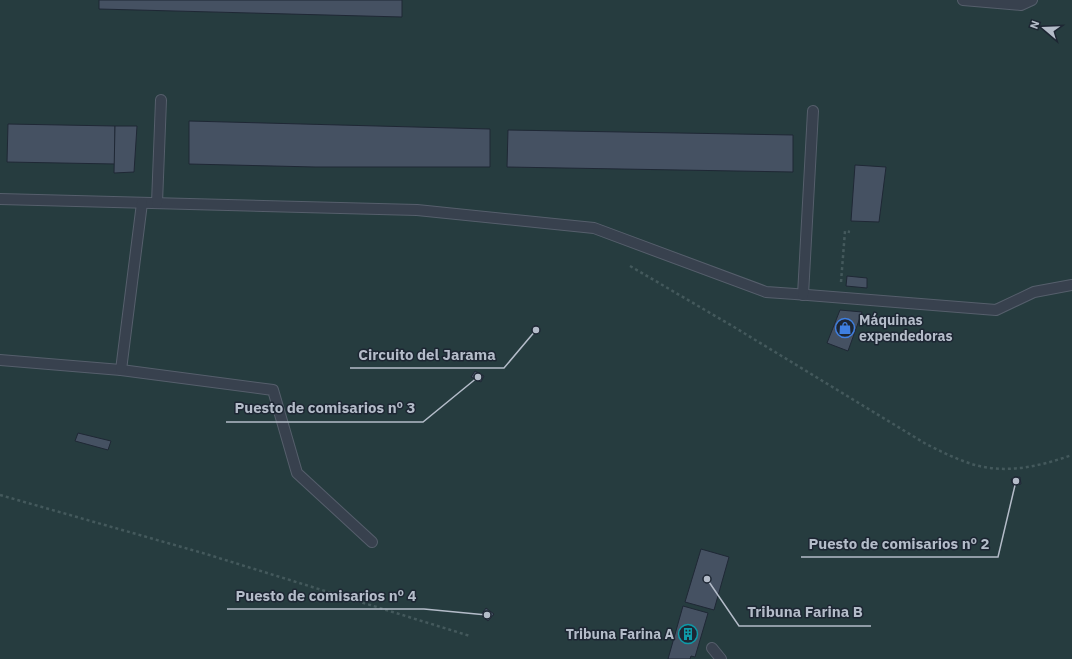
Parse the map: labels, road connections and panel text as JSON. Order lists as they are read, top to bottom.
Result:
{
  "places": {
    "shop": ["Máquinas expendedoras"],
    "other": [
      "Circuito del Jarama",
      "Puesto de comisarios nº 3",
      "Puesto de comisarios nº 2",
      "Tribuna Farina B",
      "Puesto de comisarios nº 4"
    ],
    "building": ["Tribuna Farina A"]
  },
  "north": "left"
}
